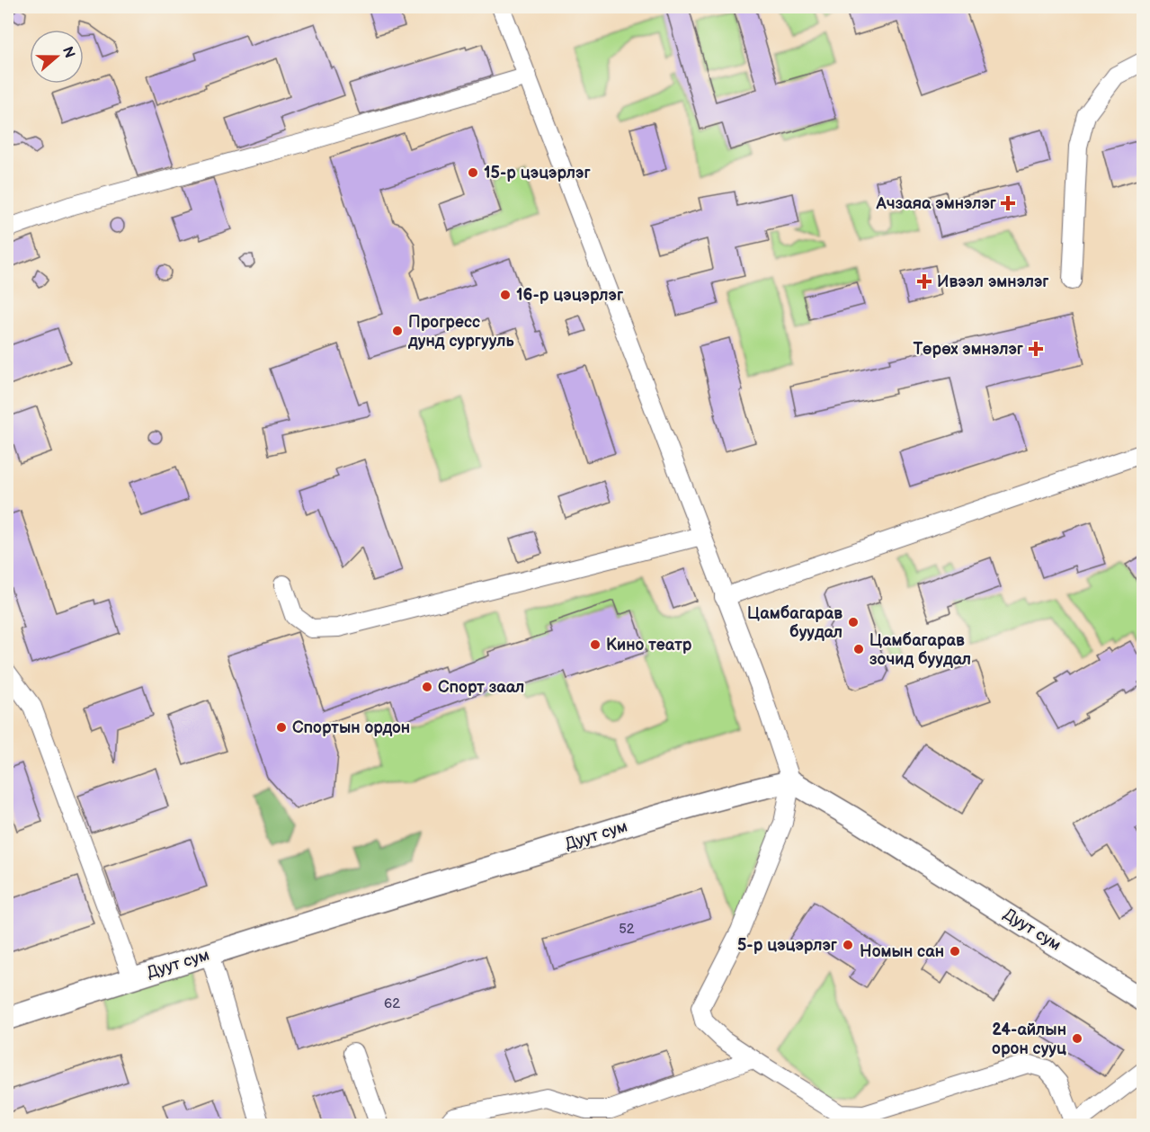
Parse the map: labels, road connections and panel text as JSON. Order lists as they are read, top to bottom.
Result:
{
  "streets": {
    "main road": ["Дуут сум"]
  },
  "places": {
    "other": [
      "15-р цэцэрлэг",
      "16-р цэцэрлэг",
      "Прогресс дунд сургууль",
      "Цамбагарав буудал",
      "Кино театр",
      "Цамбагарав зочид буудал",
      "Спорт заал",
      "Спортын ордон",
      "5-р цэцэрлэг",
      "Номын сан",
      "24-айлын орон сууц"
    ],
    "health": ["Ачзаяа эмнэлэг", "Ивээл эмнэлэг", "Төрөх эмнэлэг"]
  },
  "house_numbers": ["52", "62"],
  "north": "right"
}
